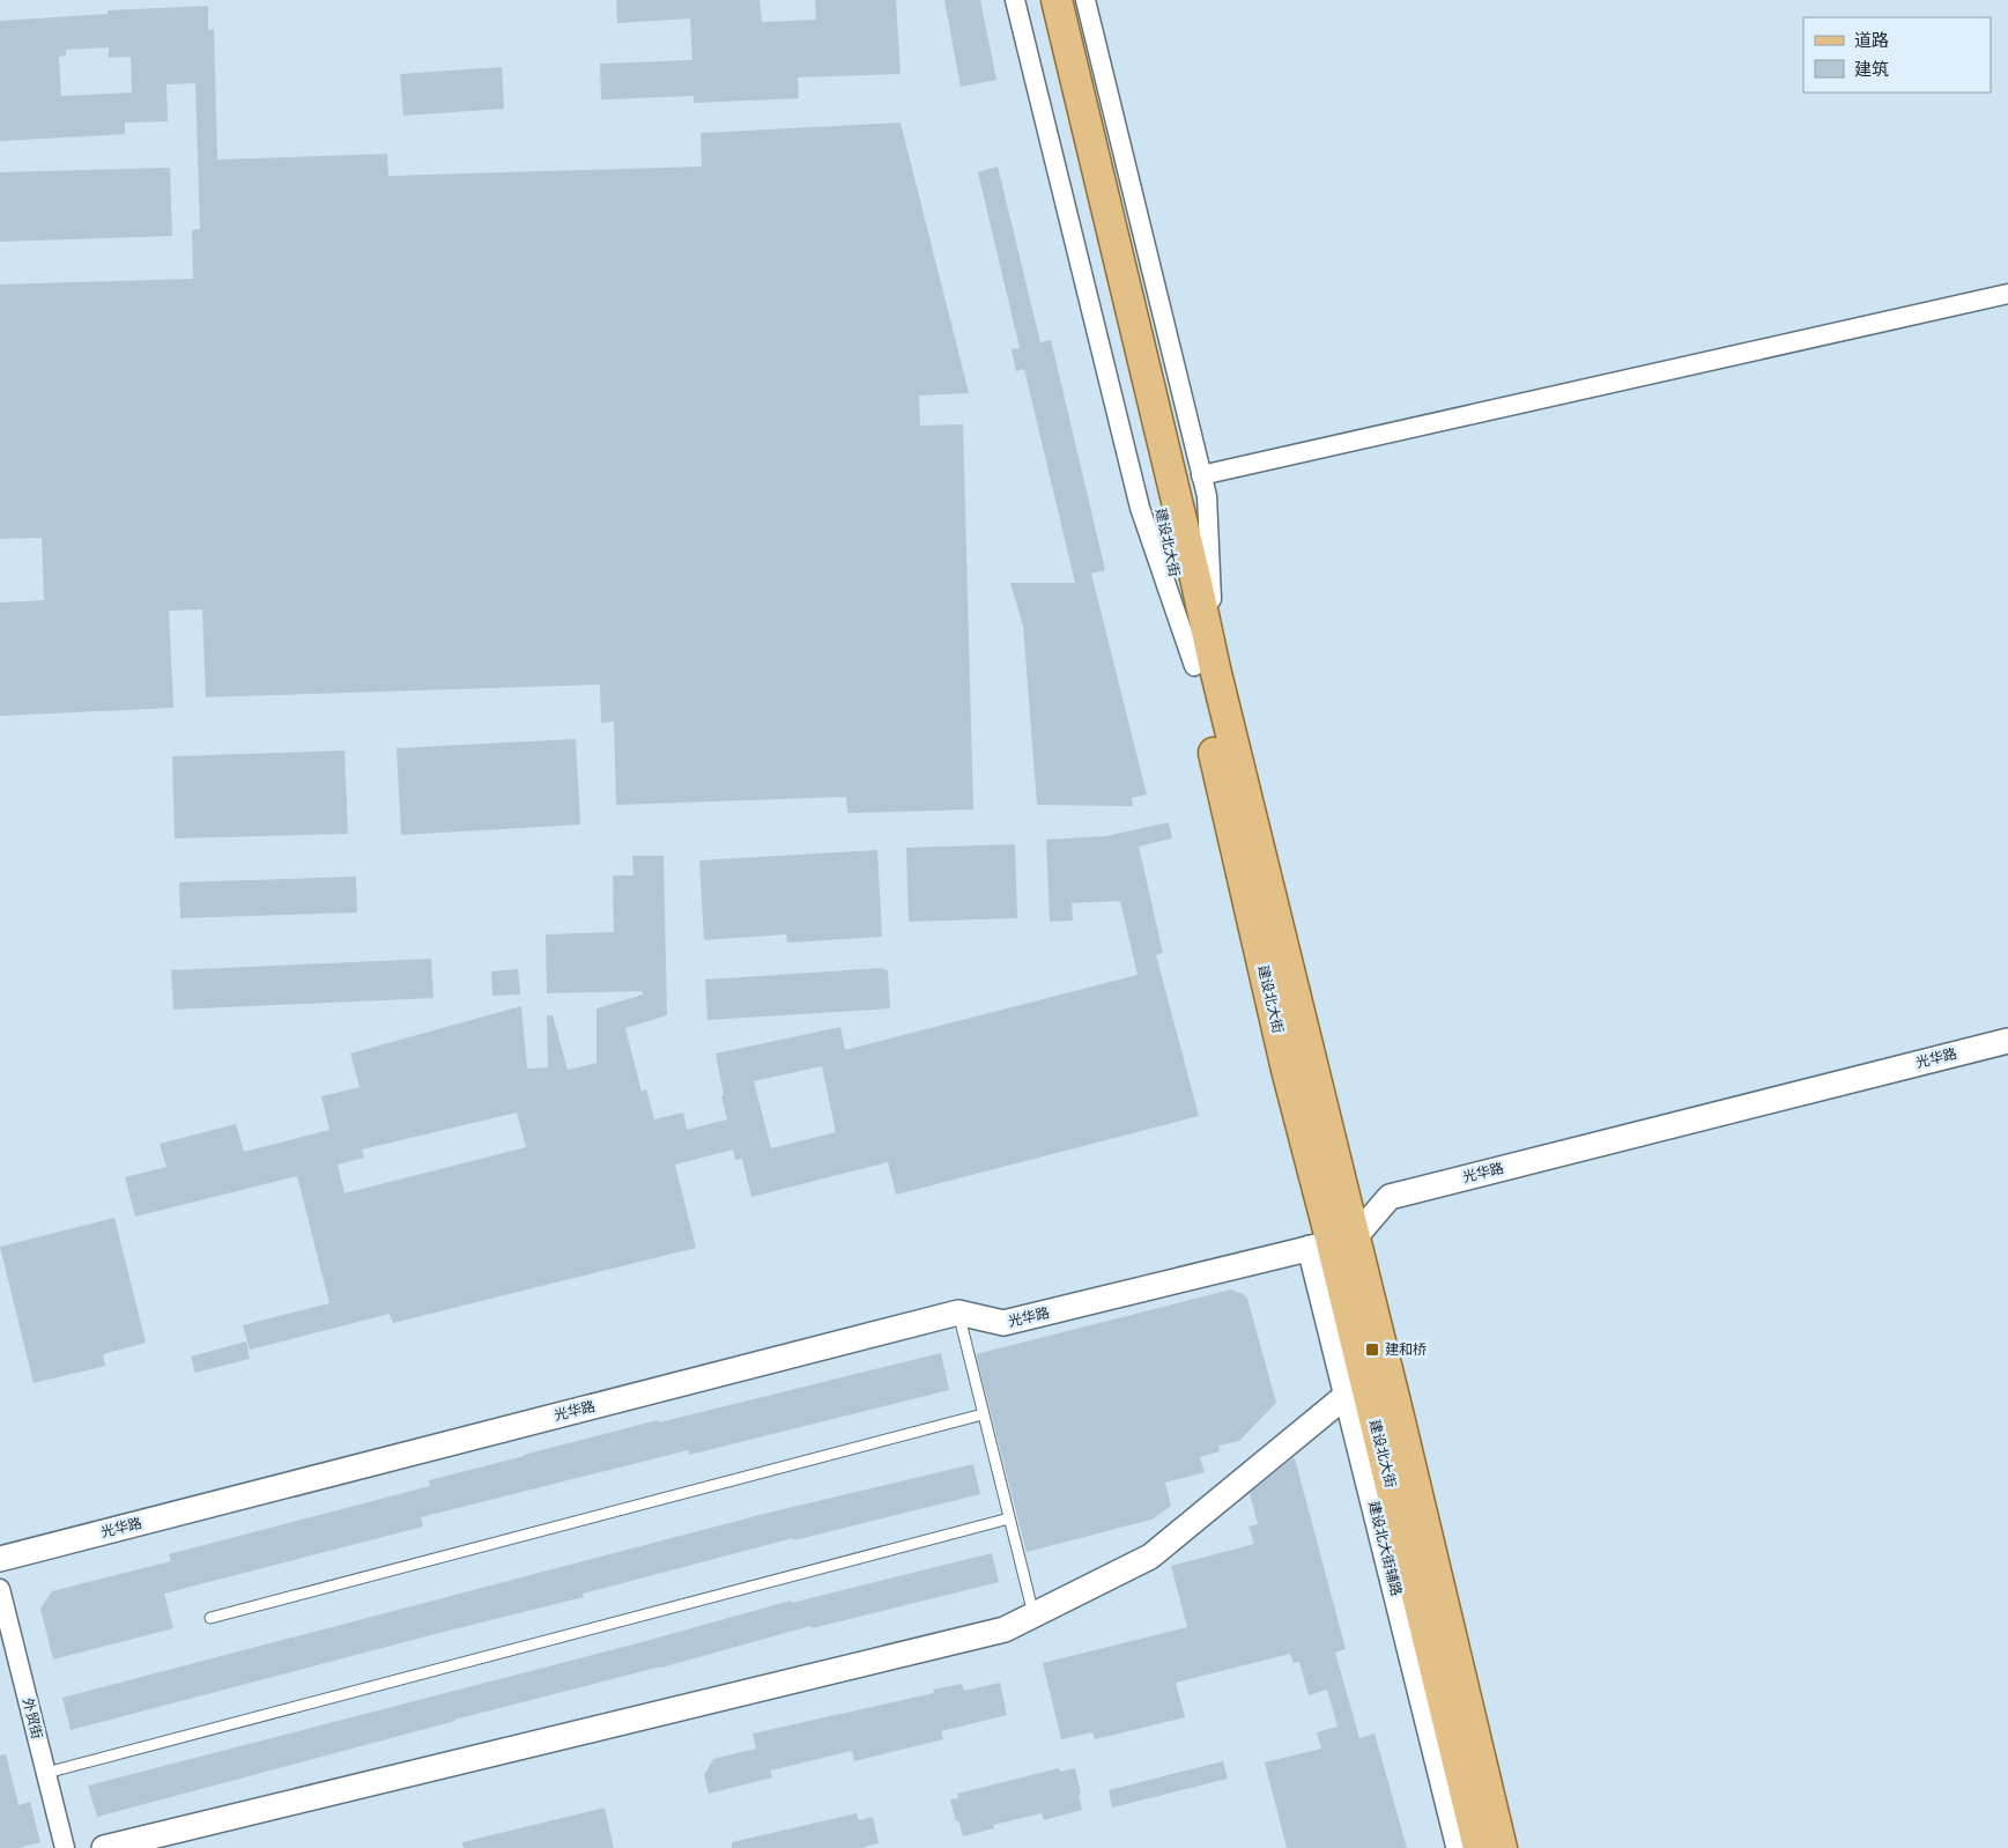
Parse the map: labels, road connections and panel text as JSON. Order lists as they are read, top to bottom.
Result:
{
  "streets": {
    "main road": ["建设北大街"],
    "street": ["光华路", "建设北大街辅路", "外贸街"]
  },
  "crossings": [
    ["建设北大街", "光华路"],
    ["建设北大街", "建设北大街辅路"]
  ],
  "places": {
    "transit": ["建和桥"]
  },
  "legend": ["道路", "建筑"]
}
